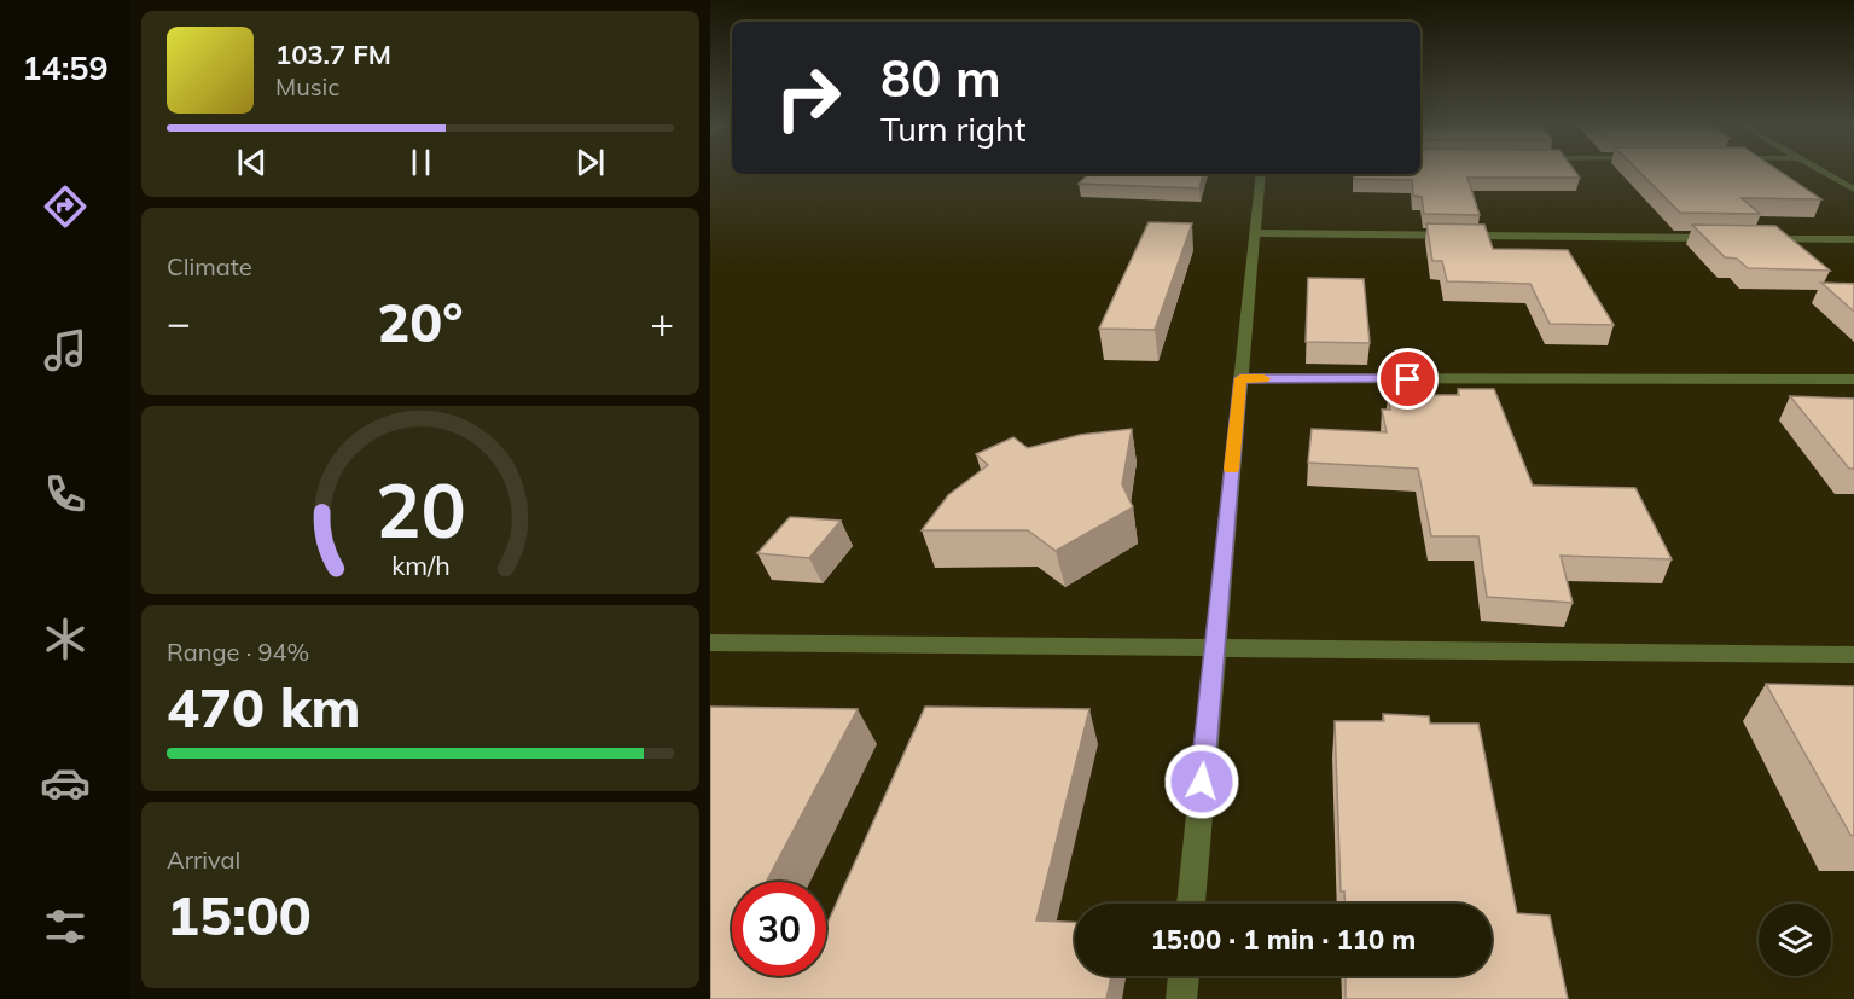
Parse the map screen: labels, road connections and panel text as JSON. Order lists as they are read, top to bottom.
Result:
{
  "page": {
    "tabs": "14:59",
    "turn": ["80 m", "Turn right"],
    "song": ["103.7 FM", "Music"],
    "tile": [
      "Climate",
      ["Range · 94%", "470 km"],
      ["Arrival", "15:00"]
    ],
    "heat": ["−", "20°", "+"],
    "limit": "30",
    "trip": "15:00 · 1 min · 110 m",
    "gauge": ["20", "km/h"]
  }
}
